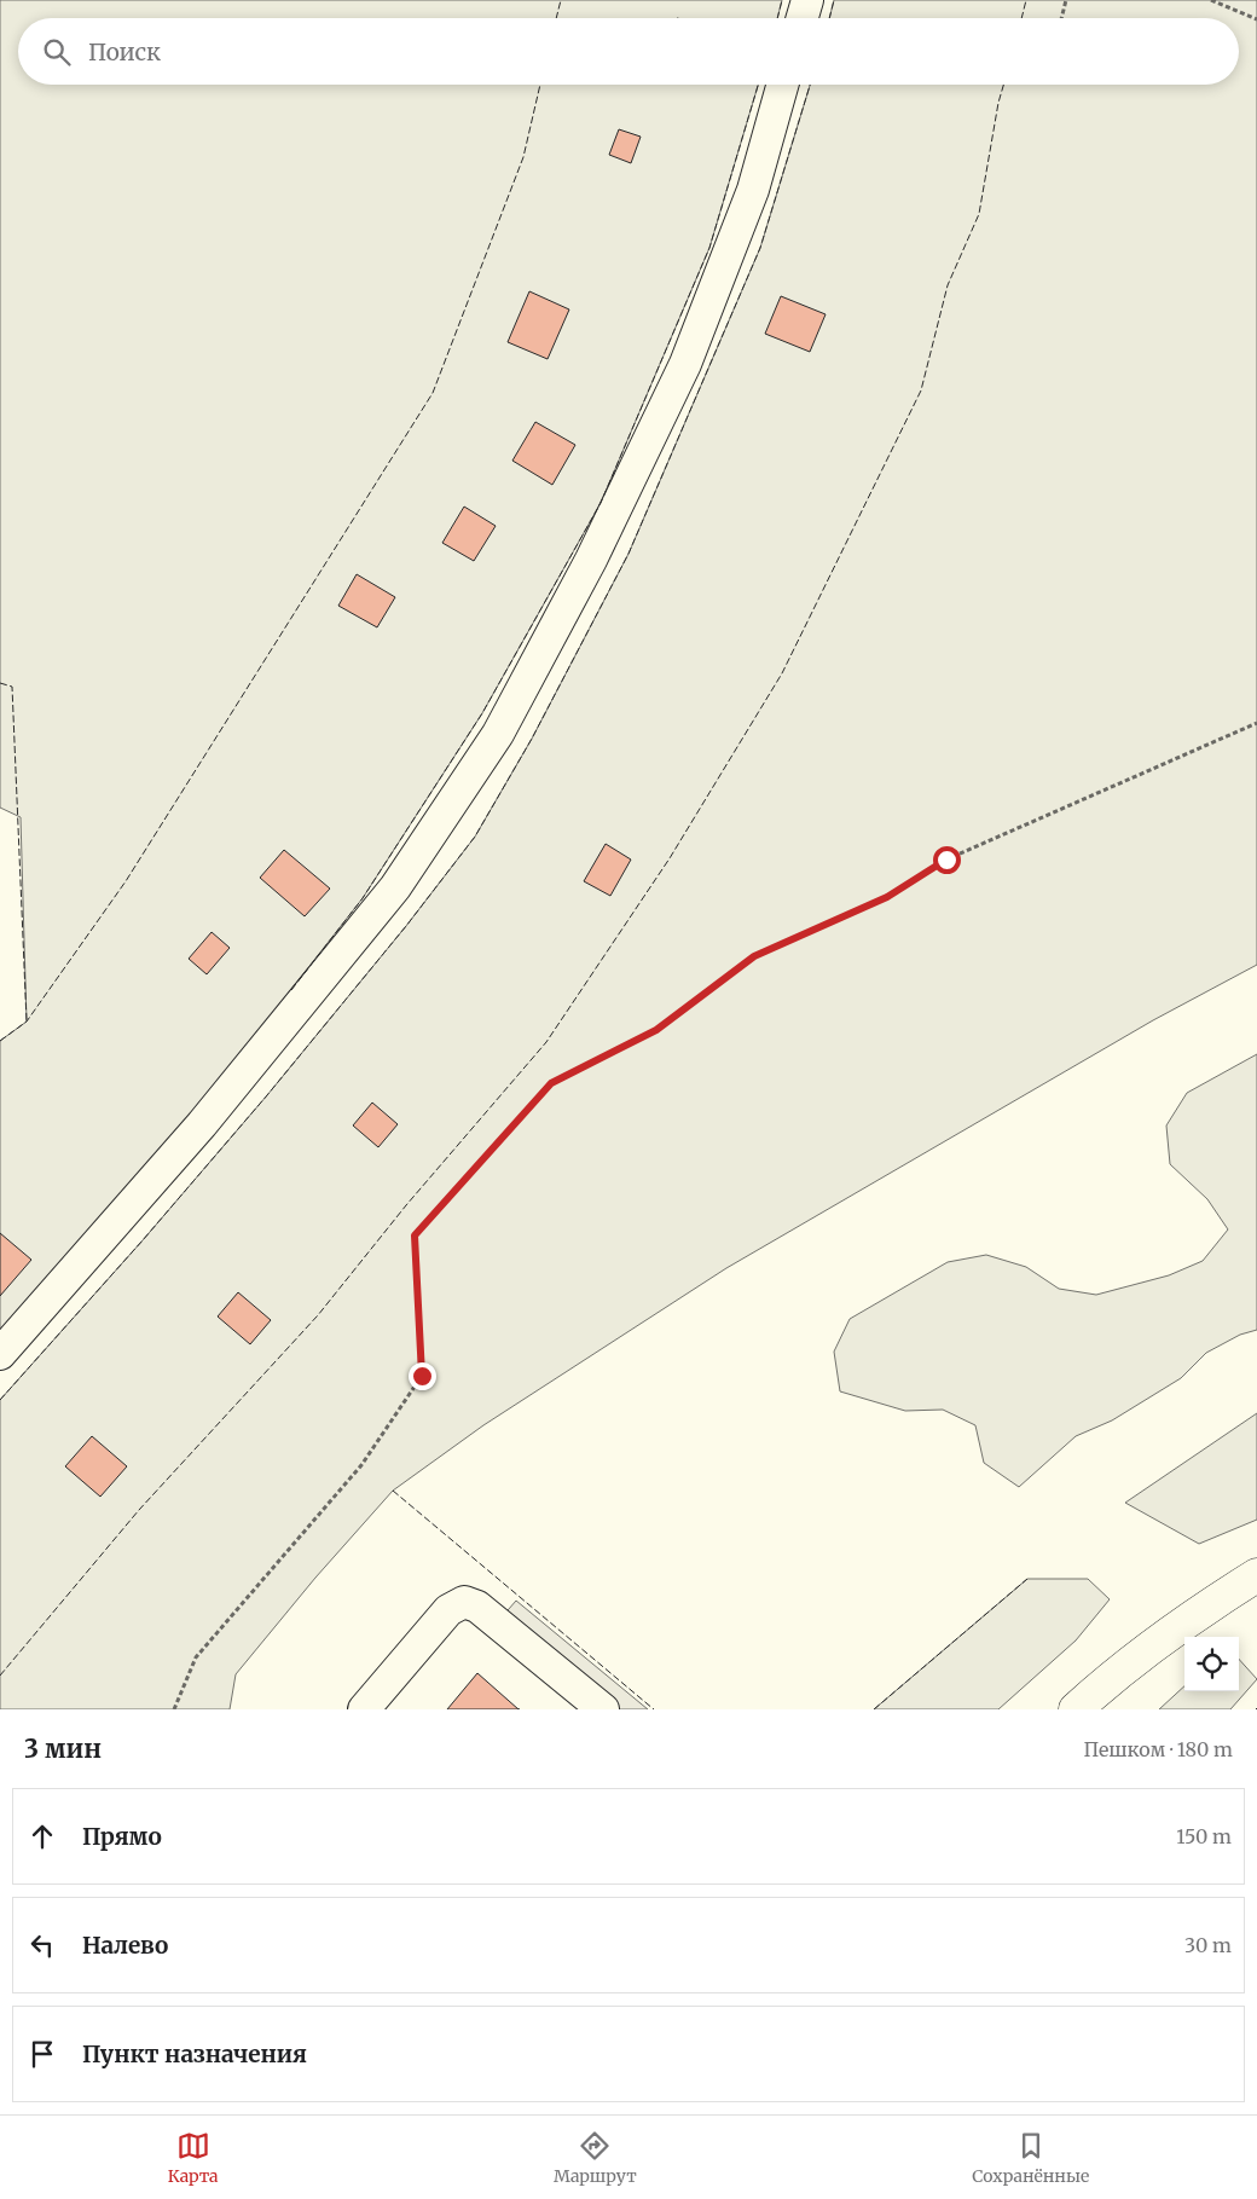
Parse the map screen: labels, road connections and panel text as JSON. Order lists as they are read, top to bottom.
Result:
{
  "page": {
    "search": "Поиск",
    "heading": ["3 мин", "Пешком · 180 m"],
    "list": [
      ["Прямо", "150 m"],
      ["Налево", "30 m"],
      "Пункт назначения"
    ],
    "nav": ["Карта", "Маршрут", "Сохранённые"]
  }
}
